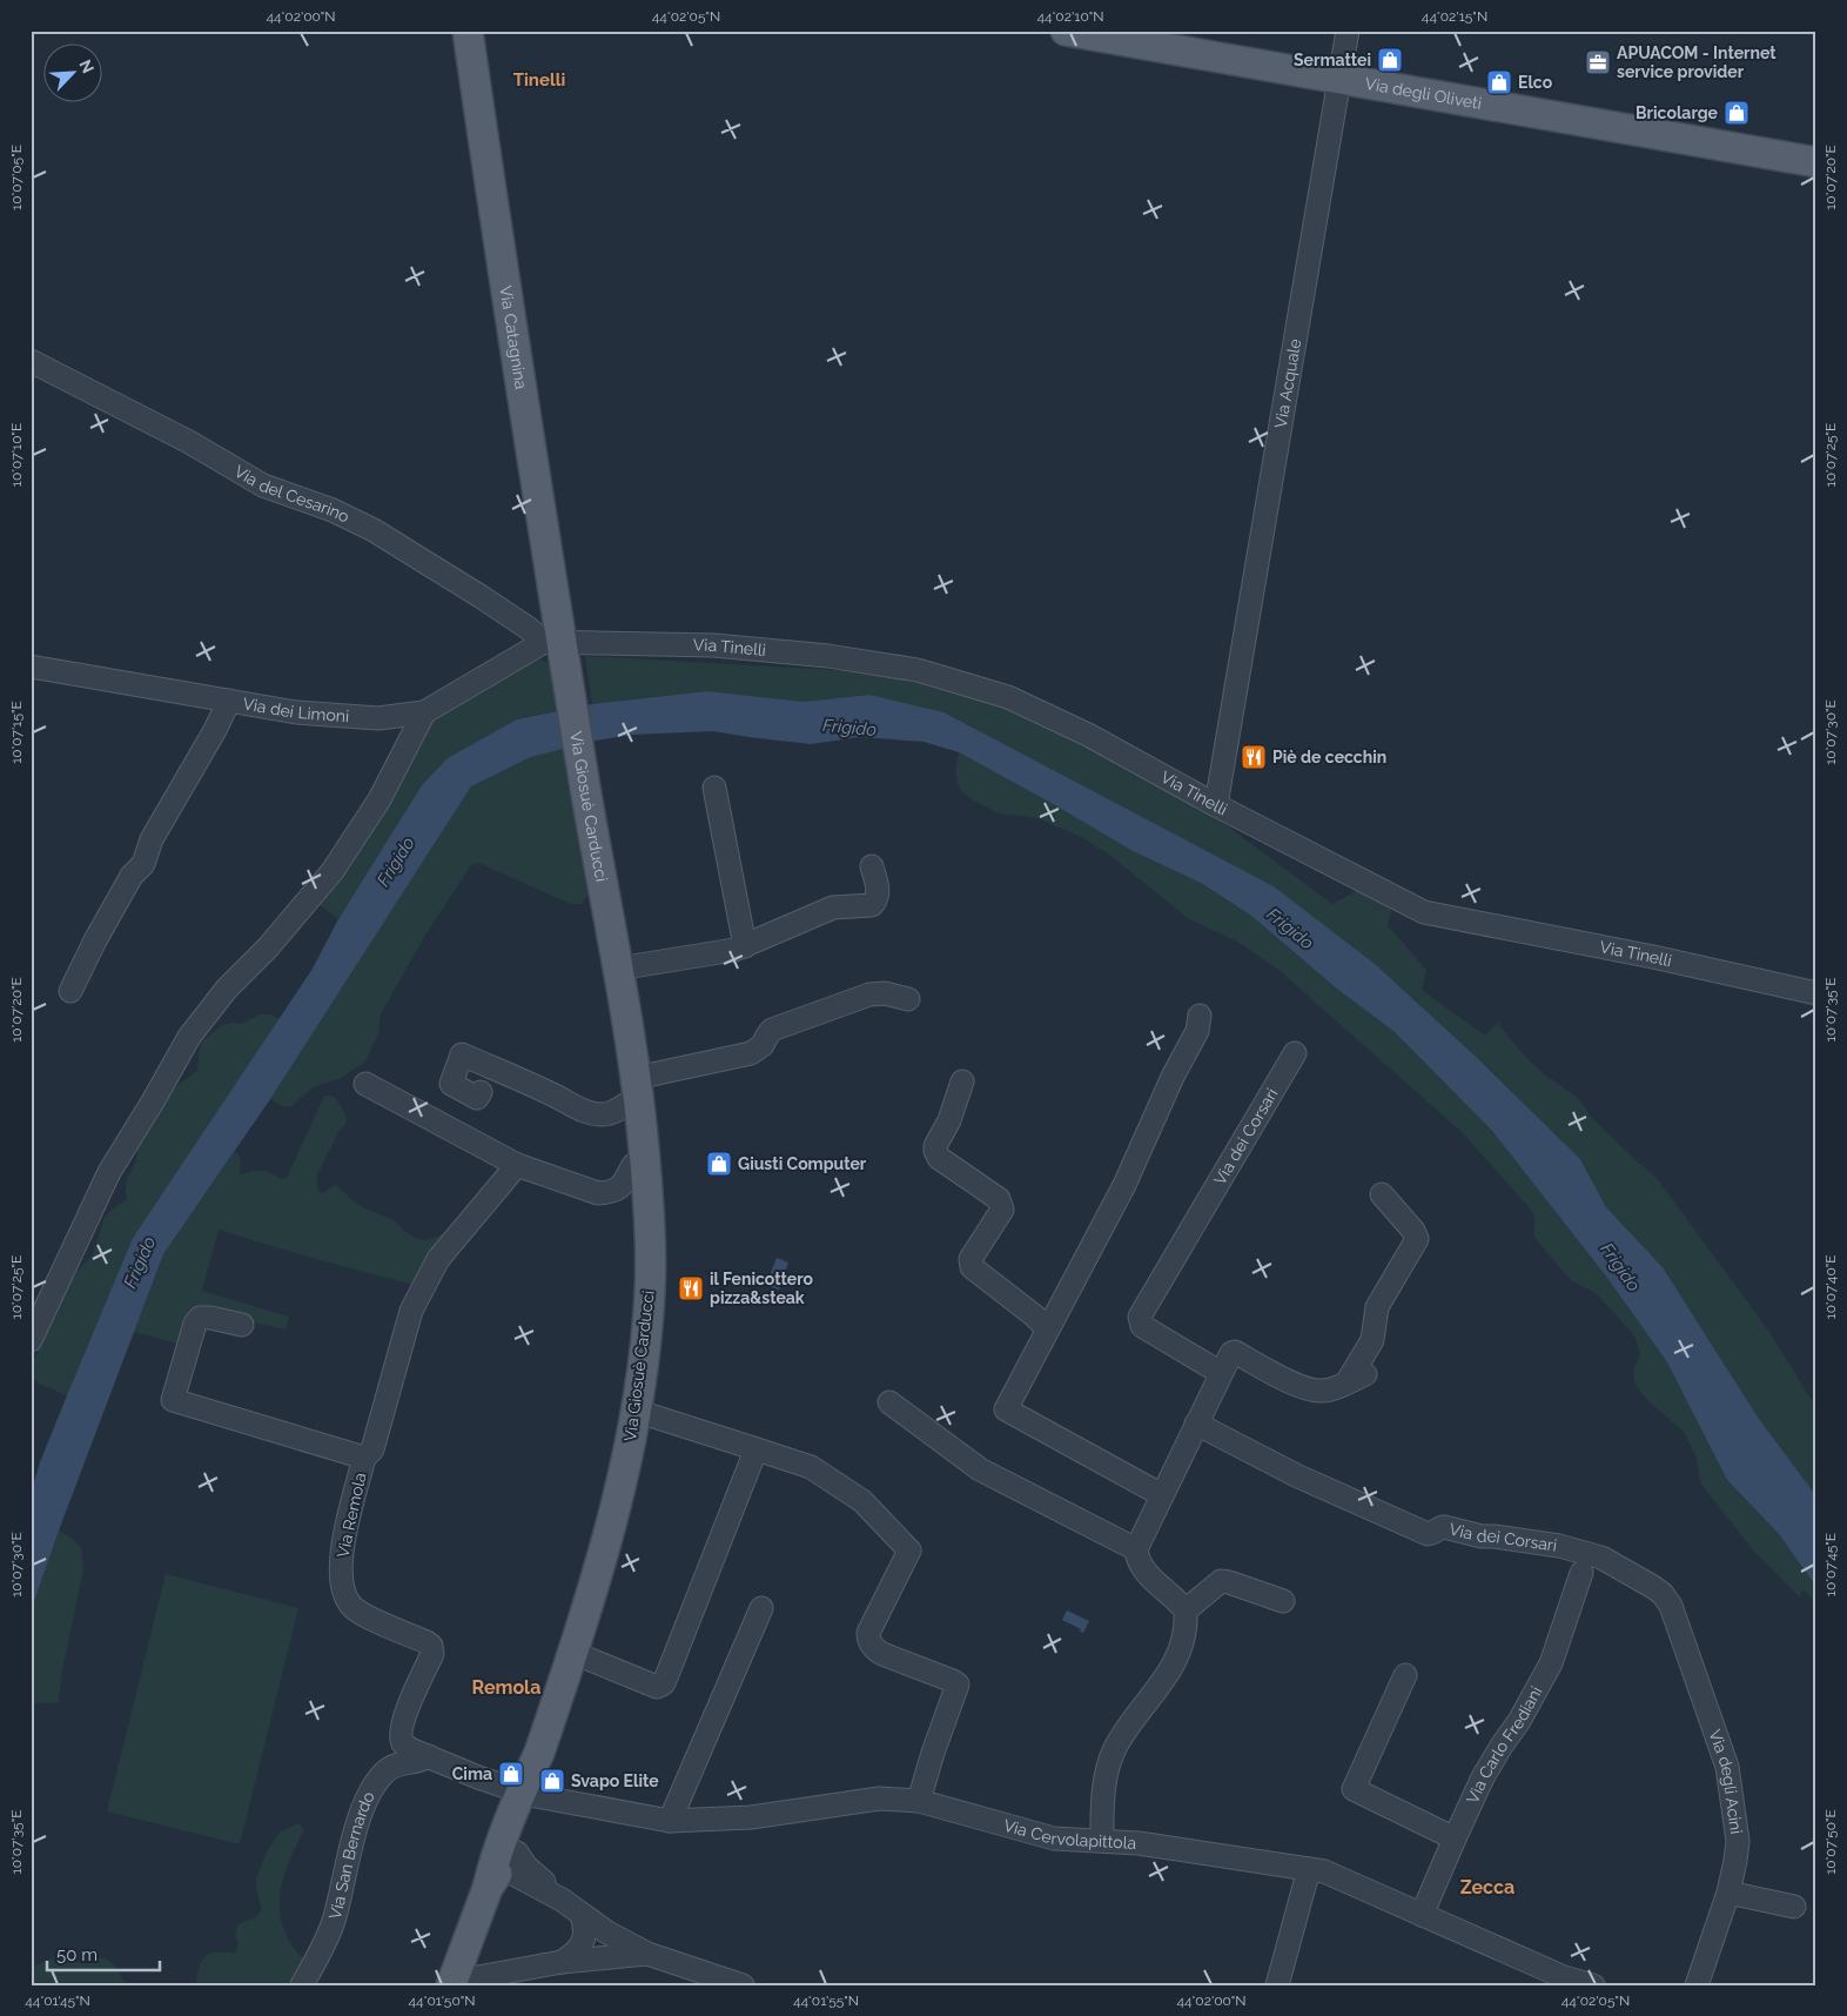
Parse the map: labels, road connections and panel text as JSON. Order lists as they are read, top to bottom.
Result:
{
  "streets": {
    "main road": ["Via degli Oliveti", "Via Catagnina", "Via Giosuè Carducci"],
    "street": [
      "Via Acquale",
      "Via del Cesarino",
      "Via Tinelli",
      "Via dei Limoni",
      "Via dei Corsari",
      "Via Remola",
      "Via Carlo Frediani",
      "Via degli Acini",
      "Via Cervolapittola",
      "Via San Bernardo"
    ]
  },
  "crossings": [
    ["Via degli Oliveti", "Via Acquale"],
    ["Via Catagnina", "Via del Cesarino"],
    ["Via Catagnina", "Via Tinelli"],
    ["Via Catagnina", "Via dei Limoni"],
    ["Via Catagnina", "Via Giosuè Carducci"],
    ["Via Acquale", "Via Tinelli"],
    ["Via del Cesarino", "Via Tinelli"],
    ["Via del Cesarino", "Via dei Limoni"],
    ["Via del Cesarino", "Via Giosuè Carducci"],
    ["Via Tinelli", "Via dei Limoni"],
    ["Via Tinelli", "Via Giosuè Carducci"],
    ["Via dei Limoni", "Via Giosuè Carducci"],
    ["Via Giosuè Carducci", "Via Remola"],
    ["Via Giosuè Carducci", "Via Cervolapittola"],
    ["Via dei Corsari", "Via degli Acini"],
    ["Via Remola", "Via Cervolapittola"],
    ["Via Remola", "Via San Bernardo"],
    ["Via Carlo Frediani", "Via Cervolapittola"]
  ],
  "districts": ["Tinelli", "Remola", "Zecca"],
  "water": ["Frigido"],
  "places": {
    "shop": [
      "Sermattei",
      "Elco",
      "Bricolarge",
      "Giusti Computer",
      "Cima",
      "Svapo Elite"
    ],
    "office": ["APUACOM - Internet service provider"],
    "restaurant": ["Piè de cecchin", "il Fenicottero pizza&steak"]
  },
  "scale_bar": "50 m",
  "north": "top right",
  "coordinates": [
    "44°02'00\"N",
    "44°02'05\"N",
    "44°02'10\"N",
    "44°02'15\"N",
    "10°07'05\"E",
    "10°07'20\"E",
    "10°07'10\"E",
    "10°07'25\"E",
    "10°07'15\"E",
    "10°07'30\"E",
    "10°07'35\"E",
    "10°07'40\"E",
    "10°07'45\"E",
    "10°07'50\"E",
    "44°01'45\"N",
    "44°01'50\"N",
    "44°01'55\"N"
  ]
}
